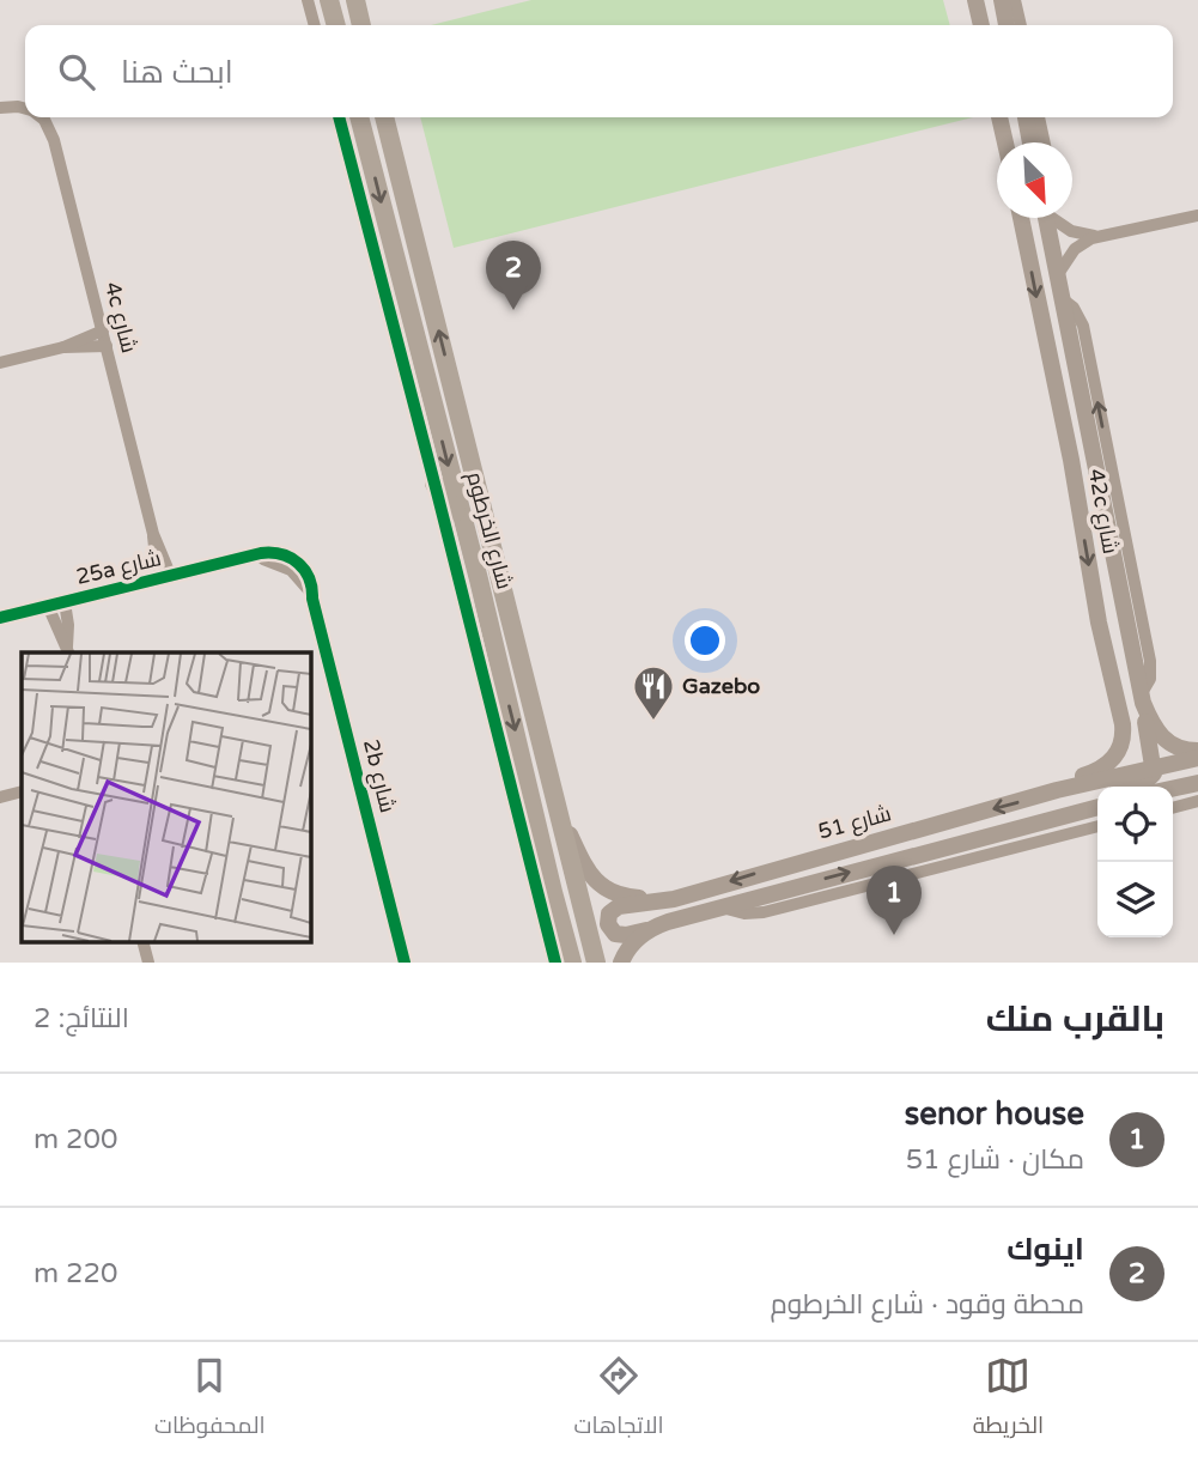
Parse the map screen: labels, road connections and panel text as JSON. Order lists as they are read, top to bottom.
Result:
{
  "streets": {
    "main road": ["شارع الخرطوم"],
    "street": [
      "4c شارع",
      "42c شارع",
      "25a شارع",
      "2b شارع",
      "شارع 51"
    ]
  },
  "crossings": [
    ["4c شارع", "25a شارع"],
    ["42c شارع", "شارع 51"],
    ["شارع الخرطوم", "شارع 51"],
    ["25a شارع", "2b شارع"]
  ],
  "places": {
    "restaurant": ["Gazebo"]
  },
  "north": "bottom right",
  "page": {
    "search": "ابحث هنا",
    "pins": ["2", "1"],
    "heading": ["بالقرب منك", "النتائج: 2"],
    "list": [
      {
        "mark": "1",
        "name": "senor house",
        "note": "مكان · شارع 51",
        "value": "200 m"
      },
      {
        "mark": "2",
        "name": "اينوك",
        "note": "محطة وقود · شارع الخرطوم",
        "value": "220 m"
      }
    ],
    "nav": ["الخريطة", "الاتجاهات", "المحفوظات"]
  }
}
